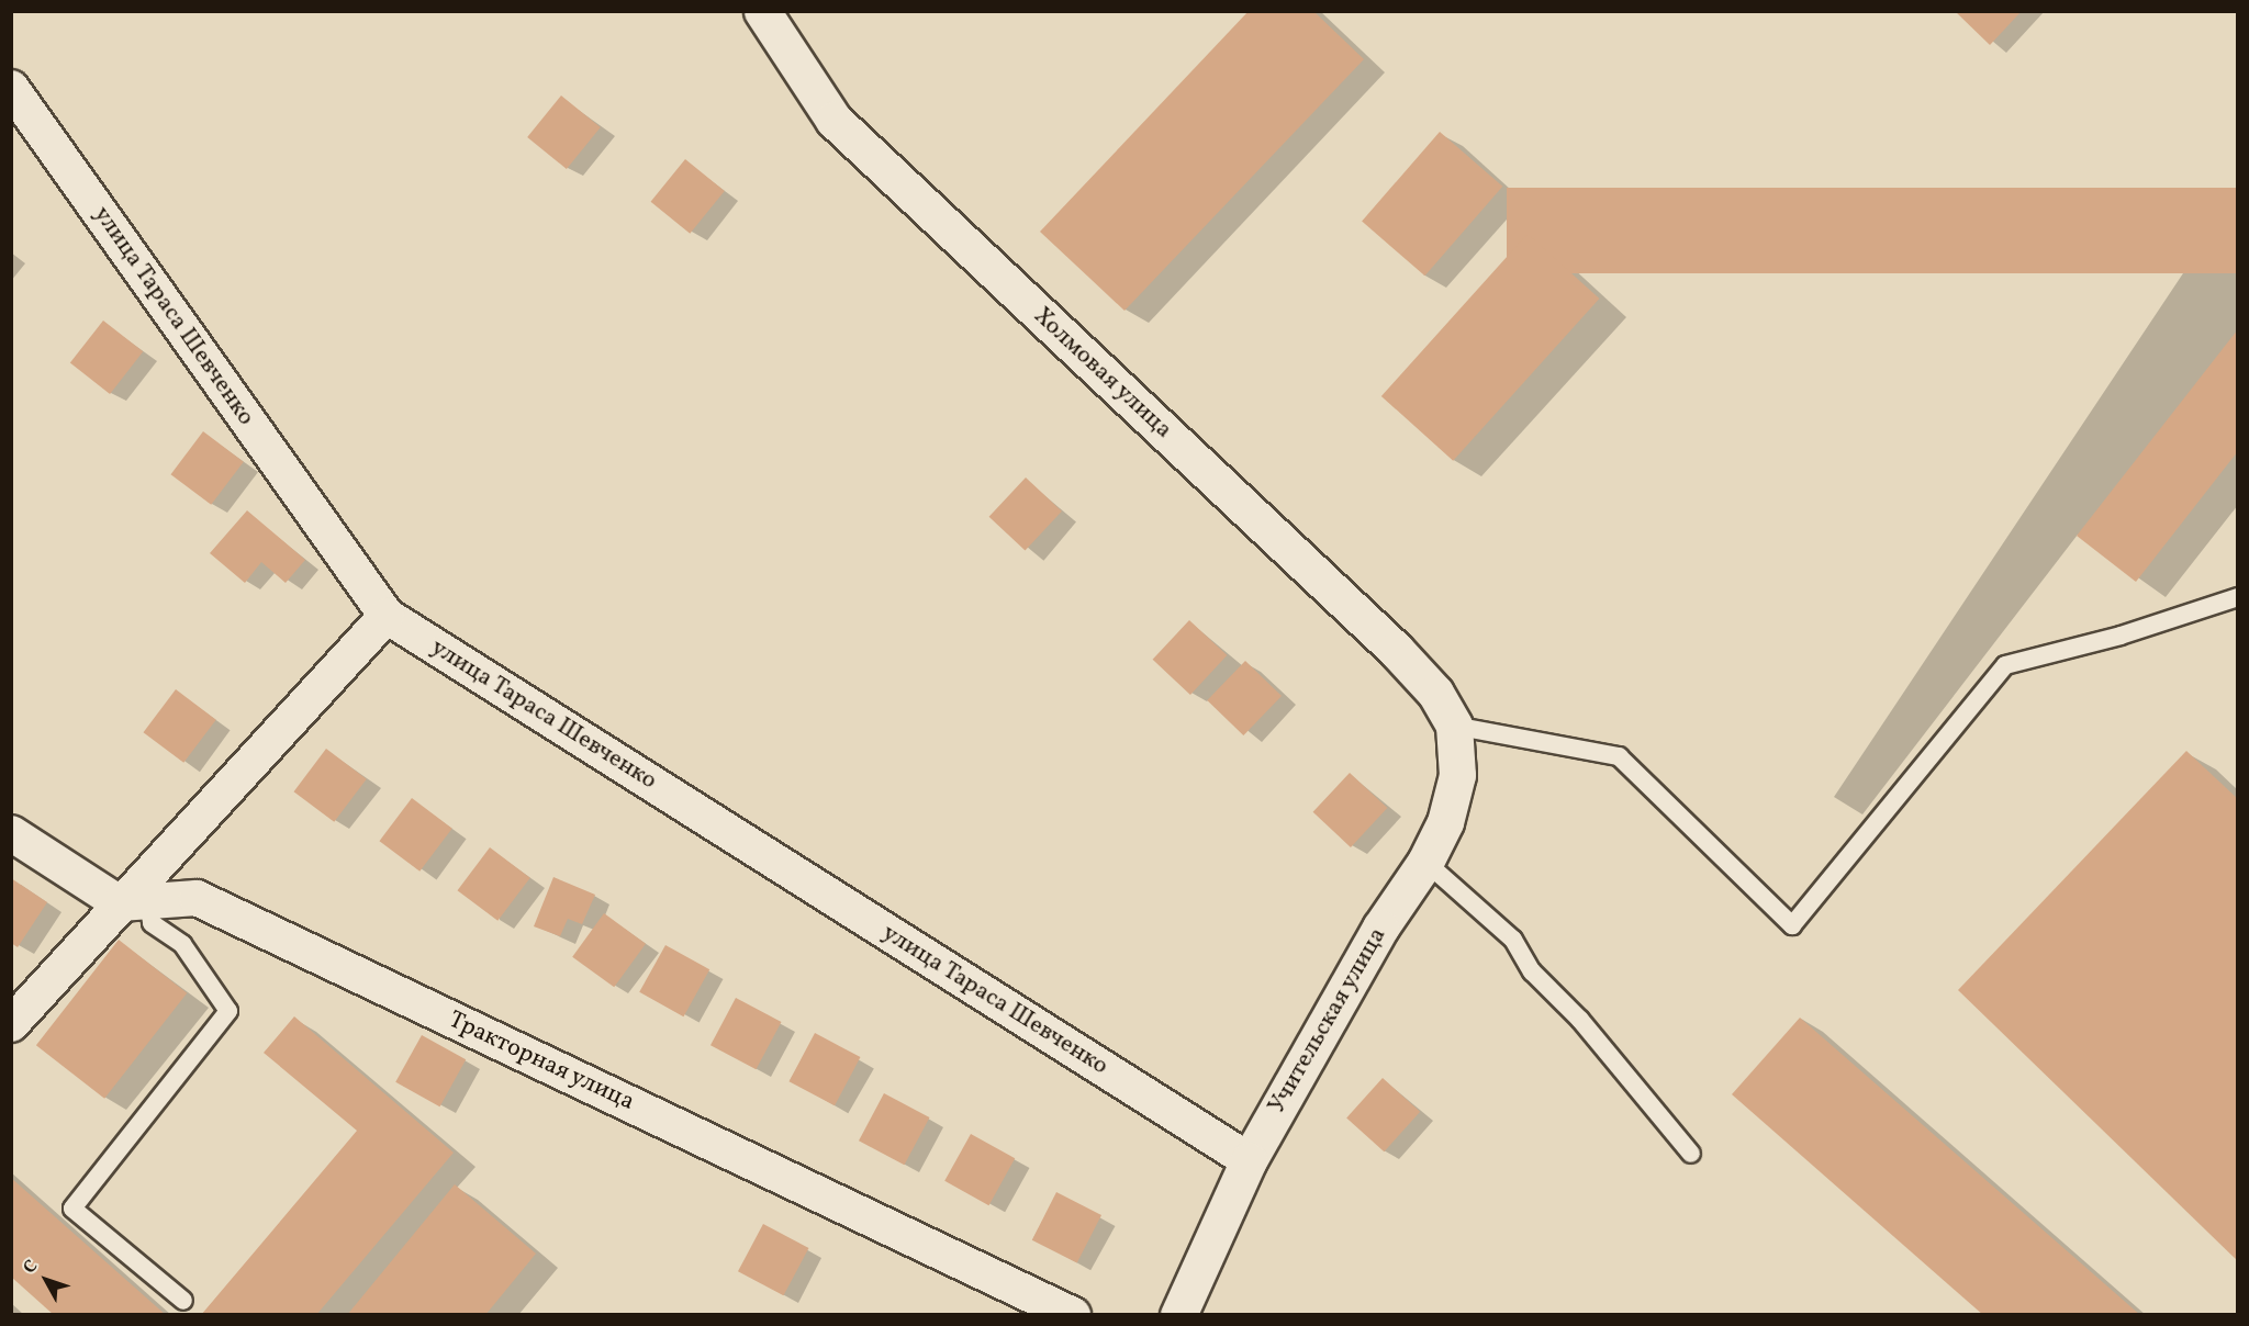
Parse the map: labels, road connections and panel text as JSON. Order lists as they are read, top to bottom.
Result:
{
  "streets": {
    "street": [
      "улица Тараса Шевченко",
      "Холмовая улица",
      "Учительская улица",
      "Тракторная улица"
    ]
  },
  "crossings": [
    ["улица Тараса Шевченко", "Учительская улица"],
    ["Холмовая улица", "Учительская улица"]
  ],
  "north": "top left"
}
